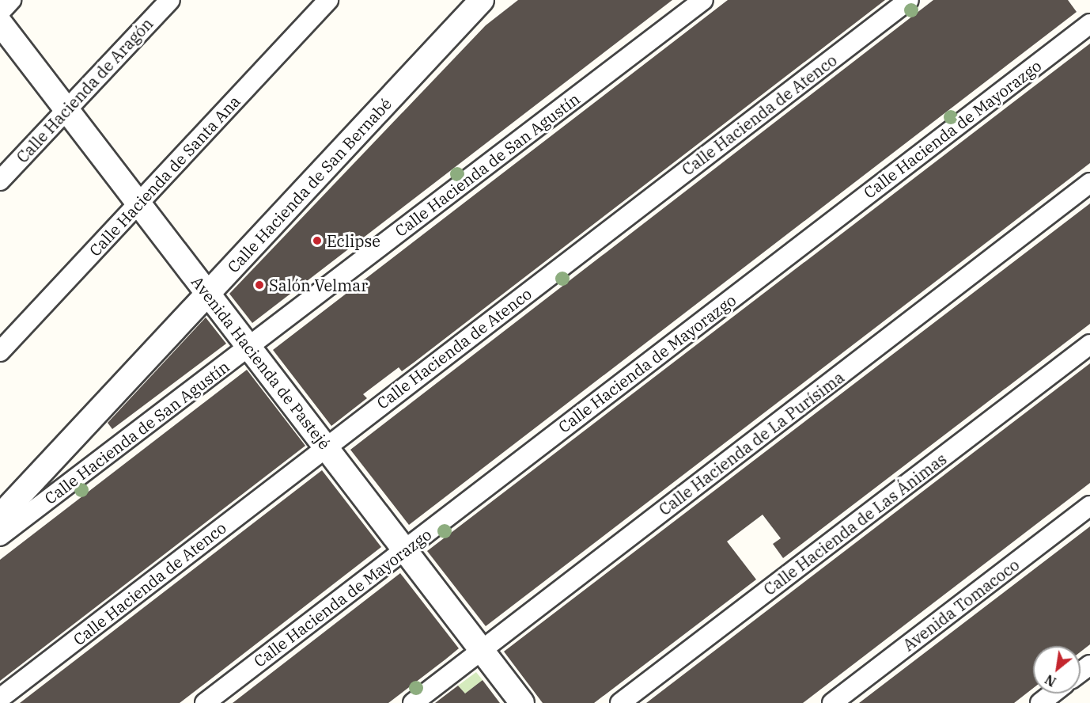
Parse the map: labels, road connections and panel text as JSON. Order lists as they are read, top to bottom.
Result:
{
  "streets": {
    "street": [
      "Calle Hacienda de Aragón",
      "Calle Hacienda de Atenco",
      "Calle Hacienda de Mayorazgo",
      "Calle Hacienda de San Agustín",
      "Calle Hacienda de Santa Ana",
      "Calle Hacienda de San Bernabé",
      "Avenida Hacienda de Pastejé",
      "Calle Hacienda de La Purísima",
      "Calle Hacienda de Las Ánimas",
      "Avenida Tomacoco"
    ]
  },
  "crossings": [
    ["Calle Hacienda de Aragón", "Avenida Hacienda de Pastejé"],
    ["Calle Hacienda de Atenco", "Avenida Hacienda de Pastejé"],
    ["Calle Hacienda de Mayorazgo", "Avenida Hacienda de Pastejé"],
    ["Calle Hacienda de San Agustín", "Avenida Hacienda de Pastejé"],
    ["Calle Hacienda de Santa Ana", "Avenida Hacienda de Pastejé"],
    ["Calle Hacienda de San Bernabé", "Avenida Hacienda de Pastejé"],
    ["Avenida Hacienda de Pastejé", "Calle Hacienda de La Purísima"]
  ],
  "places": ["Eclipse", "Salón Velmar"],
  "north": "bottom left"
}
